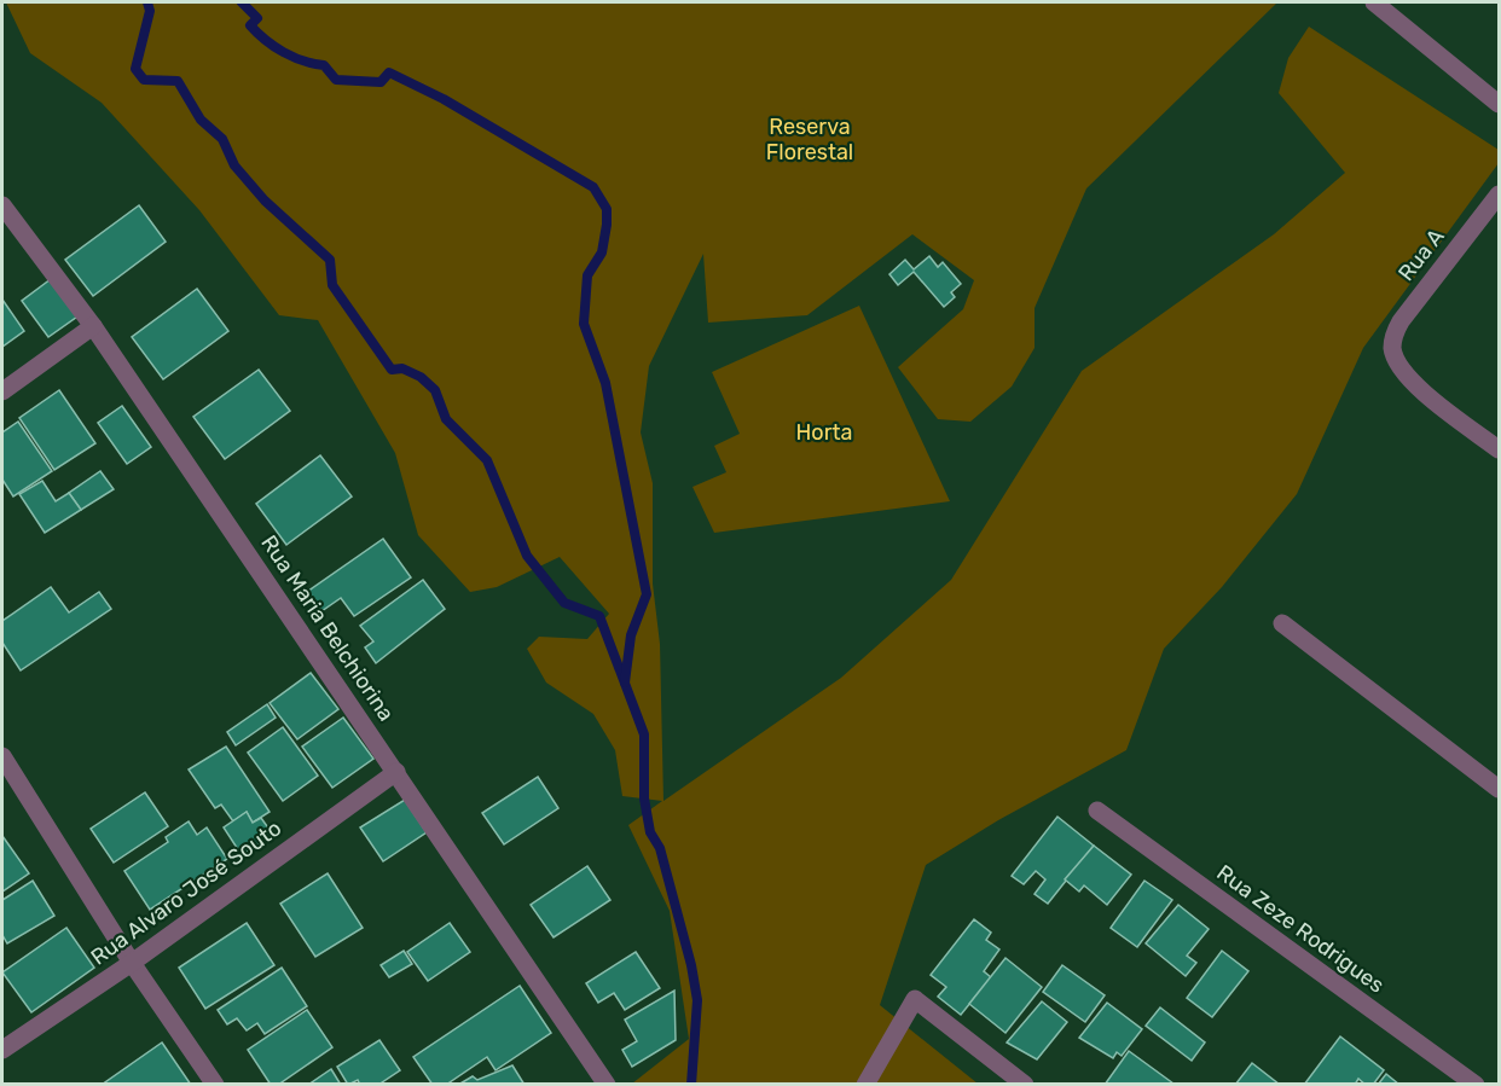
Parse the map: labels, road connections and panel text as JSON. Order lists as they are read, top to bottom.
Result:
{
  "streets": {
    "street": [
      "Rua A",
      "Rua Maria Belchiorina",
      "Rua Alvaro José Souto",
      "Rua Zeze Rodrigues"
    ]
  },
  "crossings": [
    ["Rua Maria Belchiorina", "Rua Alvaro José Souto"]
  ],
  "parks": ["Reserva Florestal", "Horta"]
}
